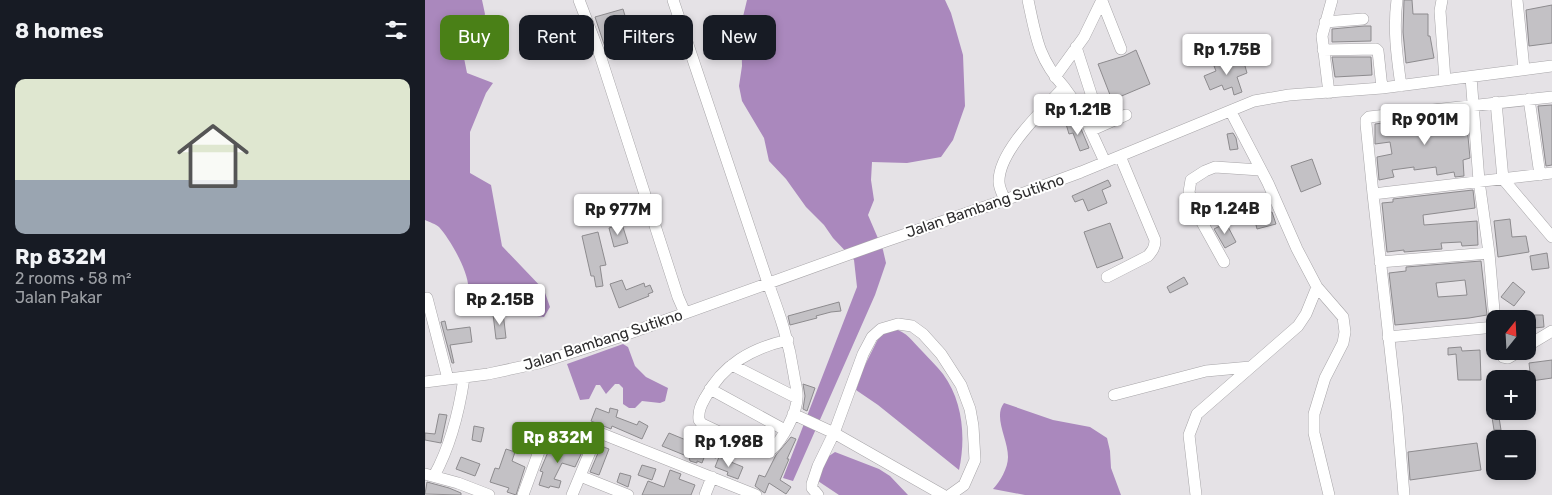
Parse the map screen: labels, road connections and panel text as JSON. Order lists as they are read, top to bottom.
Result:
{
  "streets": {
    "street": ["Jalan Bambang Sutikno"]
  },
  "north": "top",
  "page": {
    "heading": "8 homes",
    "chip": [
      "Buy",
      "Rent",
      "Filters",
      "New"
    ],
    "price": [
      "Rp 1.75B",
      "Rp 1.21B",
      "Rp 901M",
      "Rp 1.24B",
      "Rp 977M",
      "Rp 2.15B",
      "Rp 832M",
      "Rp 1.98B"
    ],
    "list": [
      {
        "name": "Rp 832M",
        "note": "2 rooms · 58 m² · Jalan Pakar"
      }
    ],
    "map_buttons": ["+", "−"]
  }
}
